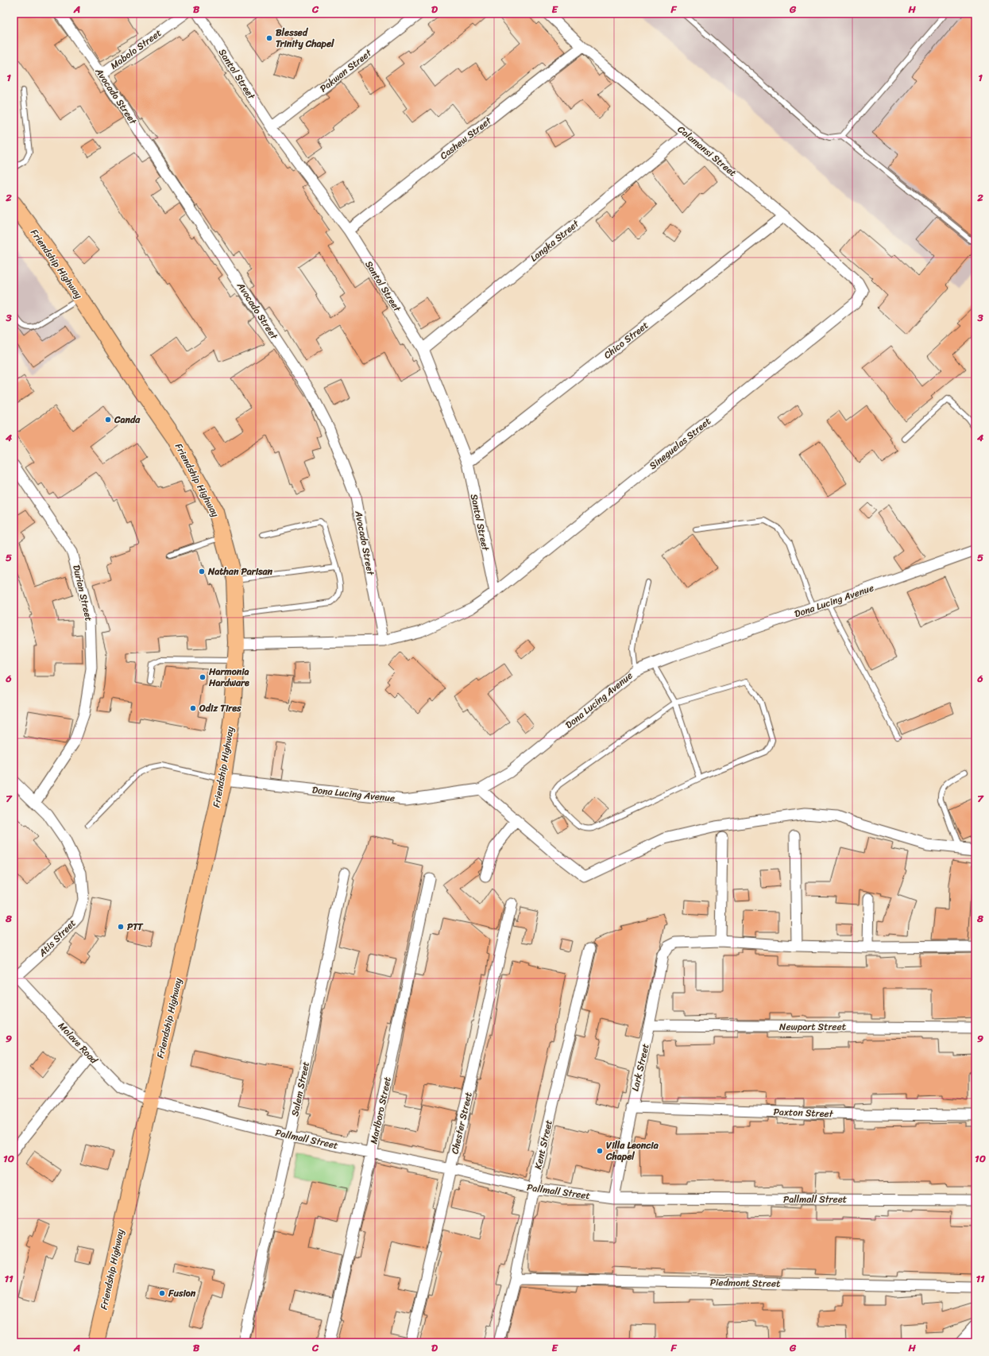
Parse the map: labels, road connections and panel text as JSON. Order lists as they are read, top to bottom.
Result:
{
  "streets": {
    "main road": ["Friendship Highway"],
    "street": [
      "Mabolo Street",
      "Pakwan Street",
      "Santol Street",
      "Avocado Street",
      "Cashew Street",
      "Calamansi Street",
      "Langka Street",
      "Chico Street",
      "Sineguelas Street",
      "Durian Street",
      "Dona Lucing Avenue",
      "Atis Street",
      "Newport Street",
      "Molave Road",
      "Lark Street",
      "Salem Street",
      "Marlboro Street",
      "Paxton Street",
      "Chester Street",
      "Pallmall Street",
      "Kent Street",
      "Piedmont Street"
    ]
  },
  "crossings": [
    ["Mabolo Street", "Avocado Street"],
    ["Pakwan Street", "Santol Street"],
    ["Santol Street", "Cashew Street"],
    ["Santol Street", "Langka Street"],
    ["Santol Street", "Chico Street"],
    ["Santol Street", "Sineguelas Street"],
    ["Avocado Street", "Sineguelas Street"],
    ["Cashew Street", "Calamansi Street"],
    ["Calamansi Street", "Langka Street"],
    ["Calamansi Street", "Chico Street"],
    ["Calamansi Street", "Sineguelas Street"],
    ["Friendship Highway", "Sineguelas Street"],
    ["Friendship Highway", "Dona Lucing Avenue"],
    ["Friendship Highway", "Molave Road"],
    ["Friendship Highway", "Pallmall Street"],
    ["Durian Street", "Atis Street"],
    ["Atis Street", "Molave Road"],
    ["Newport Street", "Lark Street"],
    ["Molave Road", "Pallmall Street"],
    ["Lark Street", "Paxton Street"],
    ["Lark Street", "Pallmall Street"],
    ["Salem Street", "Pallmall Street"],
    ["Marlboro Street", "Pallmall Street"],
    ["Chester Street", "Pallmall Street"],
    ["Pallmall Street", "Kent Street"],
    ["Kent Street", "Piedmont Street"]
  ],
  "places": [
    "Blessed Trinity Chapel",
    "Canda",
    "Nathan Parisan",
    "Harmonia Hardware",
    "Odiz Tires",
    "PTT",
    "Villa Leoncia Chapel",
    "Fusion"
  ],
  "grid": {
    "columns": [
      "A",
      "B",
      "C",
      "D",
      "E",
      "F",
      "G",
      "H"
    ],
    "rows": [
      "1",
      "2",
      "3",
      "4",
      "5",
      "6",
      "7",
      "8",
      "9",
      "10",
      "11"
    ]
  }
}
